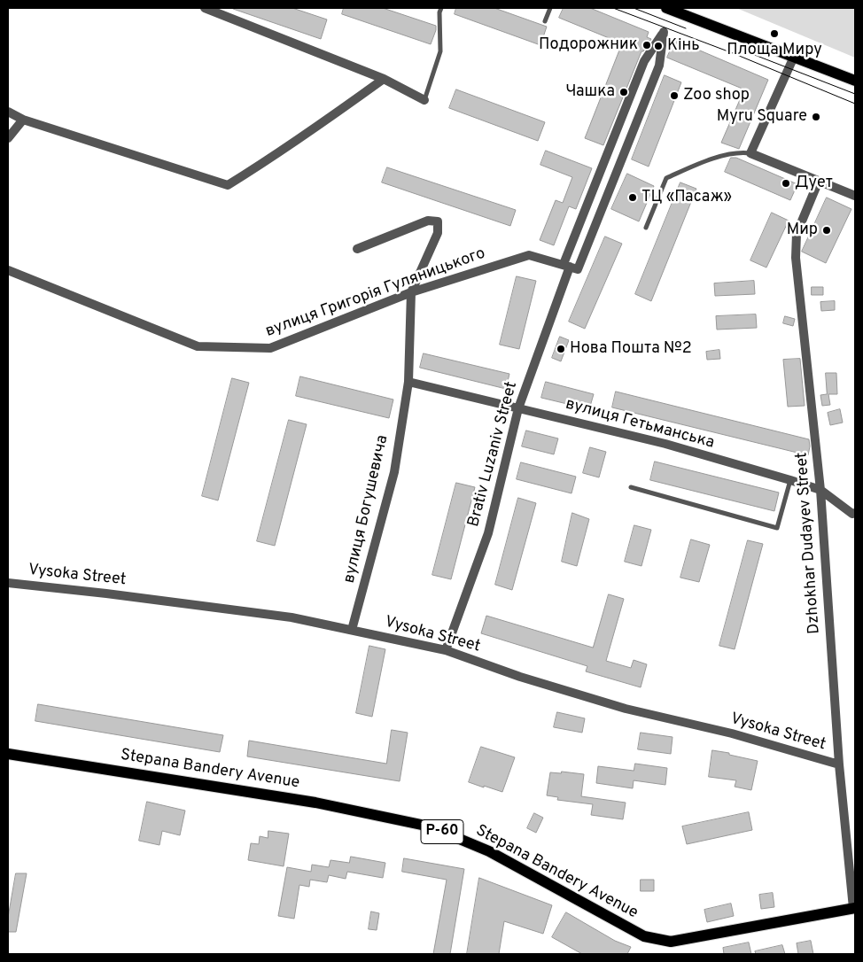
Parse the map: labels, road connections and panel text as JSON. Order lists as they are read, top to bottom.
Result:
{
  "streets": {
    "main road": ["Stepana Bandery Avenue", "Р-60"],
    "street": [
      "вулиця Григорія Гуляницького",
      "вулиця Гетьманська",
      "Brativ Luzaniv Street",
      "вулиця Богушевича",
      "Dzhokhar Dudayev Street",
      "Vysoka Street"
    ]
  },
  "crossings": [
    ["вулиця Григорія Гуляницького", "Brativ Luzaniv Street"],
    ["вулиця Григорія Гуляницького", "вулиця Богушевича"],
    ["вулиця Гетьманська", "Brativ Luzaniv Street"],
    ["вулиця Гетьманська", "вулиця Богушевича"],
    ["вулиця Гетьманська", "Dzhokhar Dudayev Street"],
    ["Brativ Luzaniv Street", "Vysoka Street"],
    ["вулиця Богушевича", "Vysoka Street"],
    ["Dzhokhar Dudayev Street", "Vysoka Street"],
    ["Dzhokhar Dudayev Street", "Stepana Bandery Avenue"]
  ],
  "places": [
    "Площа Миру",
    "Подорожник",
    "Кінь",
    "Чашка",
    "Zoo shop",
    "Myru Square",
    "Дует",
    "ТЦ «Пасаж»",
    "Мир",
    "Нова Пошта №2"
  ]
}
